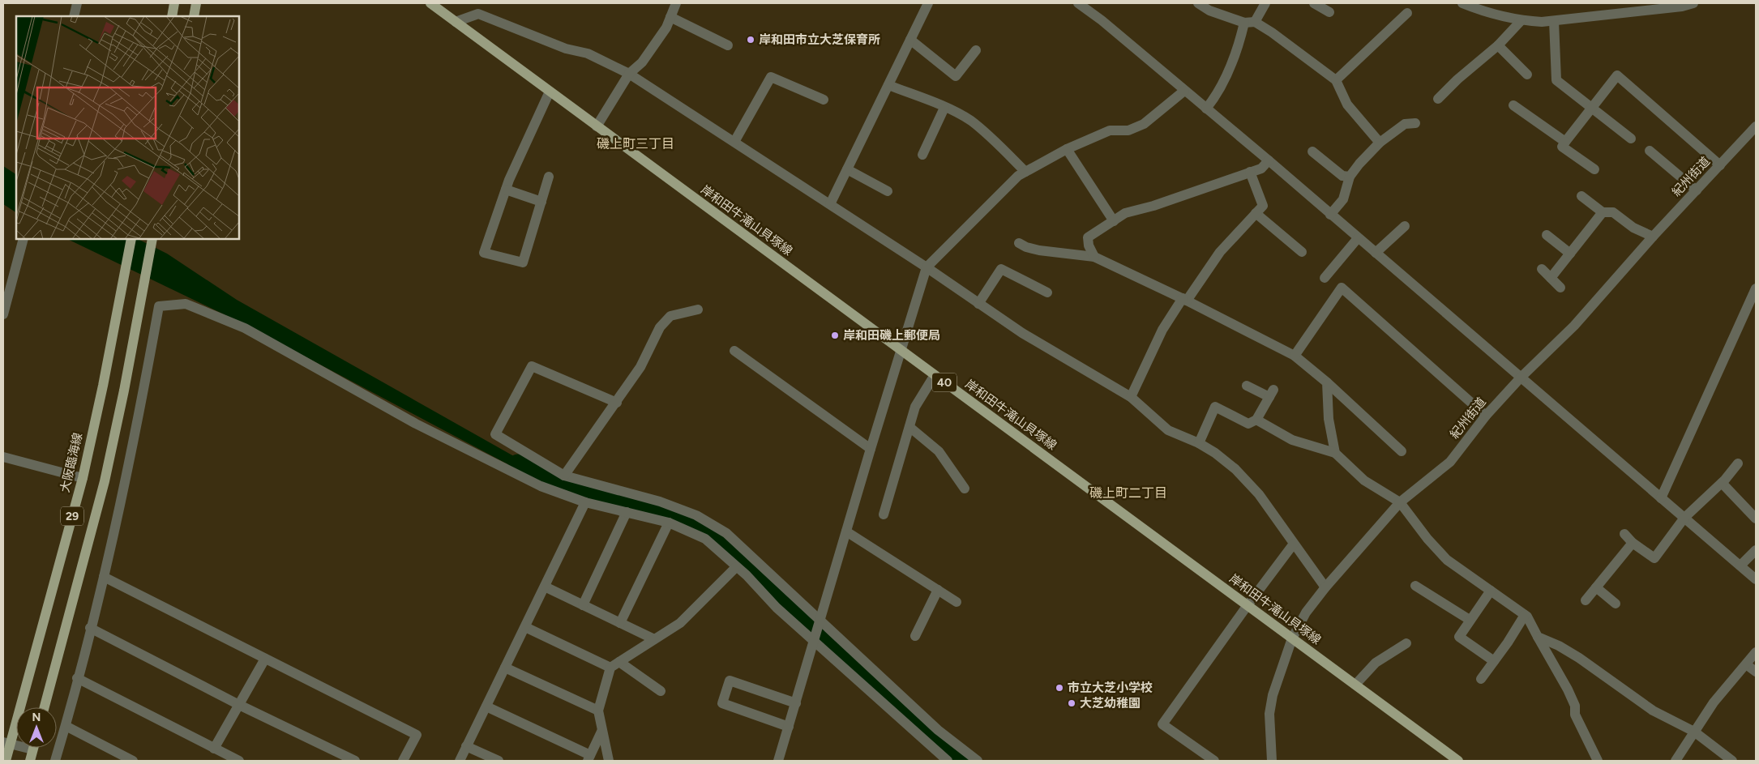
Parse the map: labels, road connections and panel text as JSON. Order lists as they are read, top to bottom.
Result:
{
  "streets": {
    "main road": [
      "岸和田牛滝山貝塚線",
      "40",
      "大阪臨海線",
      "29"
    ],
    "street": ["紀州街道"]
  },
  "crossings": [
    ["紀州街道", "岸和田牛滝山貝塚線"]
  ],
  "districts": ["磯上町三丁目", "磯上町二丁目"],
  "places": [
    "岸和田市立大芝保育所",
    "岸和田磯上郵便局",
    "市立大芝小学校",
    "大芝幼稚園"
  ],
  "north": "top"
}
